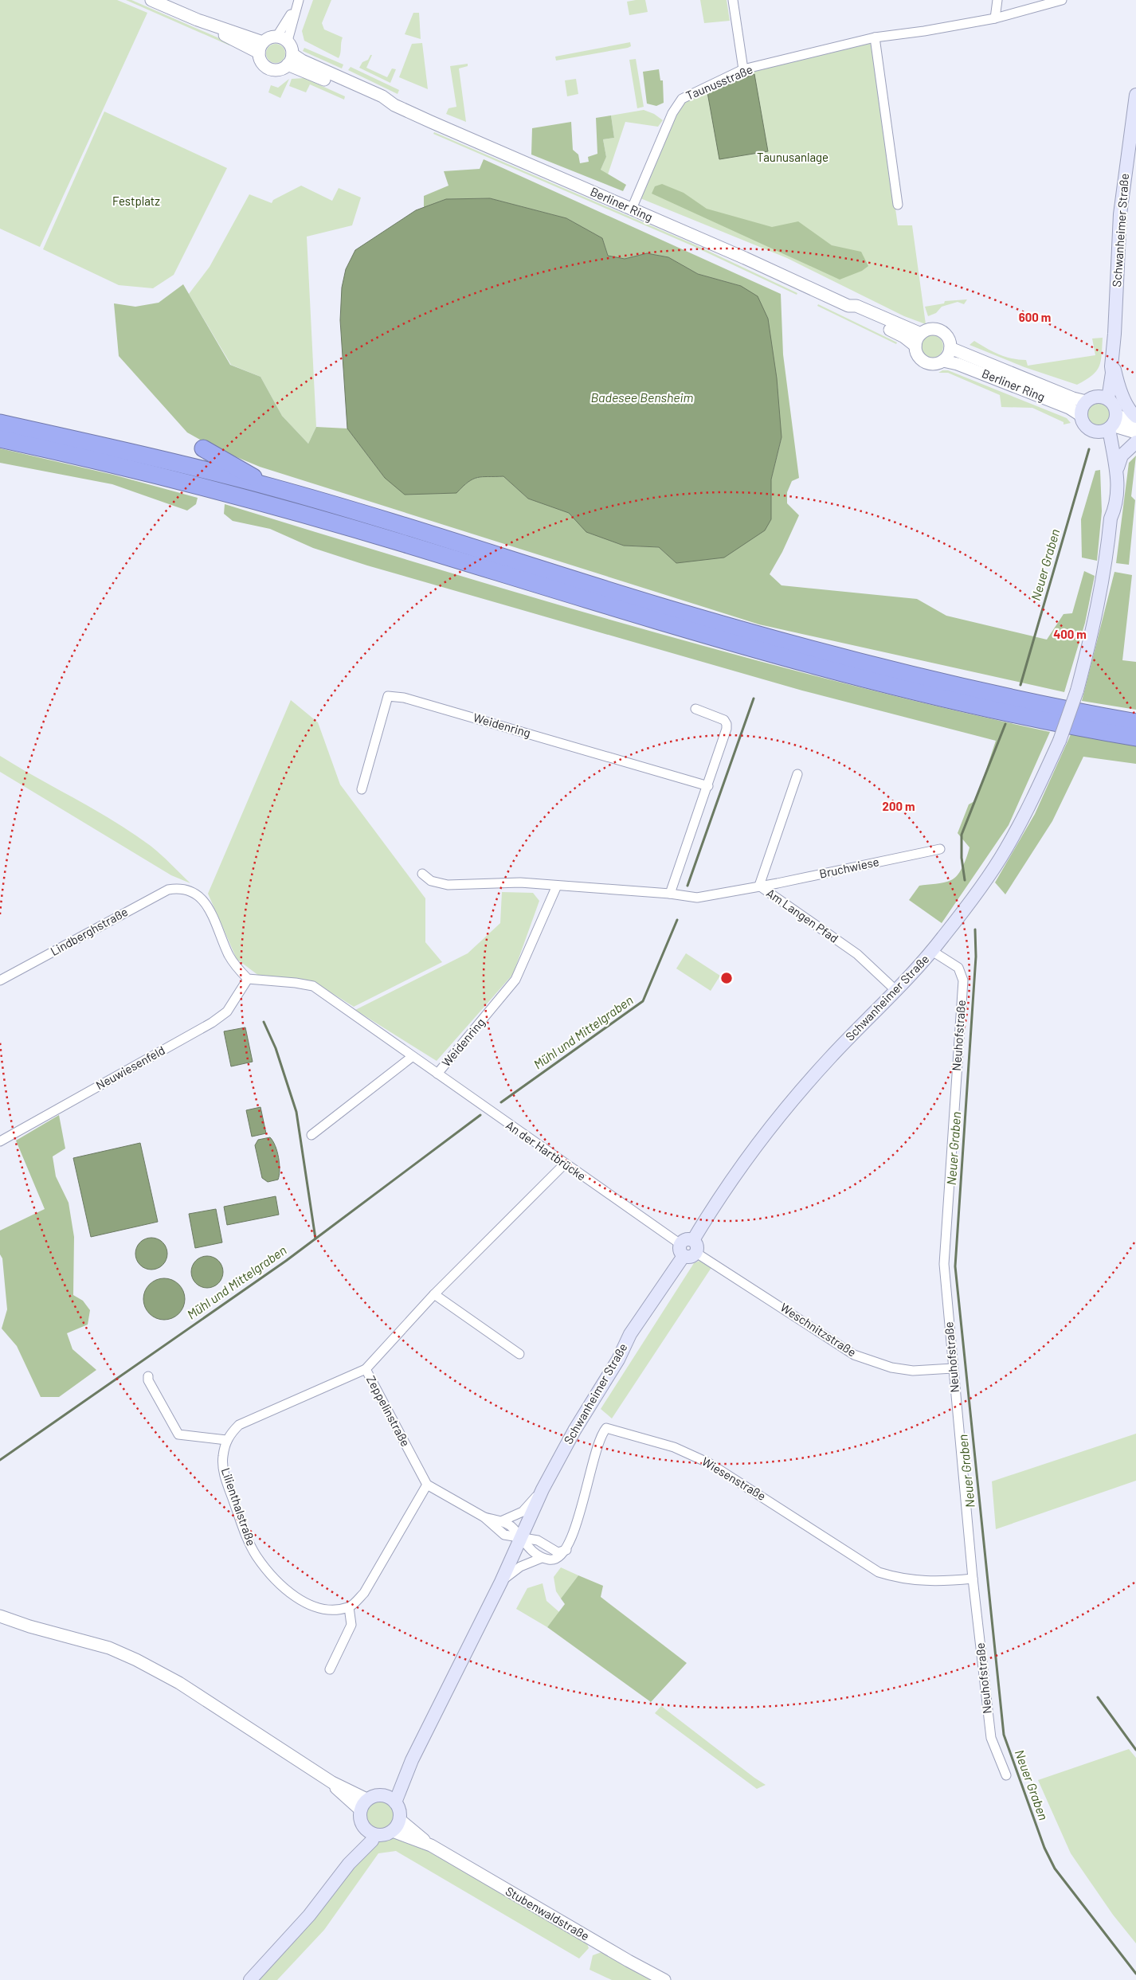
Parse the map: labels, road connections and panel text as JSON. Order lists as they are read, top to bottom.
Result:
{
  "streets": {
    "main road": ["Berliner Ring", "Schwanheimer Straße"],
    "street": [
      "Taunusstraße",
      "Weidenring",
      "Bruchwiese",
      "Am Langen Pfad",
      "Lindberghstraße",
      "Neuhofstraße",
      "Neuwiesenfeld",
      "An der Hartbrücke",
      "Weschnitzstraße",
      "Zeppelinstraße",
      "Wiesenstraße",
      "Lilienthalstraße",
      "Stubenwaldstraße"
    ]
  },
  "crossings": [
    ["Taunusstraße", "Berliner Ring"],
    ["Berliner Ring", "Schwanheimer Straße"],
    ["Schwanheimer Straße", "Am Langen Pfad"],
    ["Schwanheimer Straße", "Neuhofstraße"],
    ["Schwanheimer Straße", "An der Hartbrücke"],
    ["Schwanheimer Straße", "Weschnitzstraße"],
    ["Schwanheimer Straße", "Stubenwaldstraße"],
    ["Weidenring", "An der Hartbrücke"],
    ["Bruchwiese", "Am Langen Pfad"],
    ["Lindberghstraße", "Neuwiesenfeld"],
    ["Lindberghstraße", "An der Hartbrücke"],
    ["Neuhofstraße", "Weschnitzstraße"],
    ["Neuhofstraße", "Wiesenstraße"],
    ["Neuwiesenfeld", "An der Hartbrücke"],
    ["An der Hartbrücke", "Zeppelinstraße"]
  ],
  "water": ["Badesee Bensheim", "Neuer Graben", "Mühl und Mittelgraben"],
  "parks": ["Taunusanlage", "Festplatz"],
  "rings": ["600 m", "400 m", "200 m"]
}
